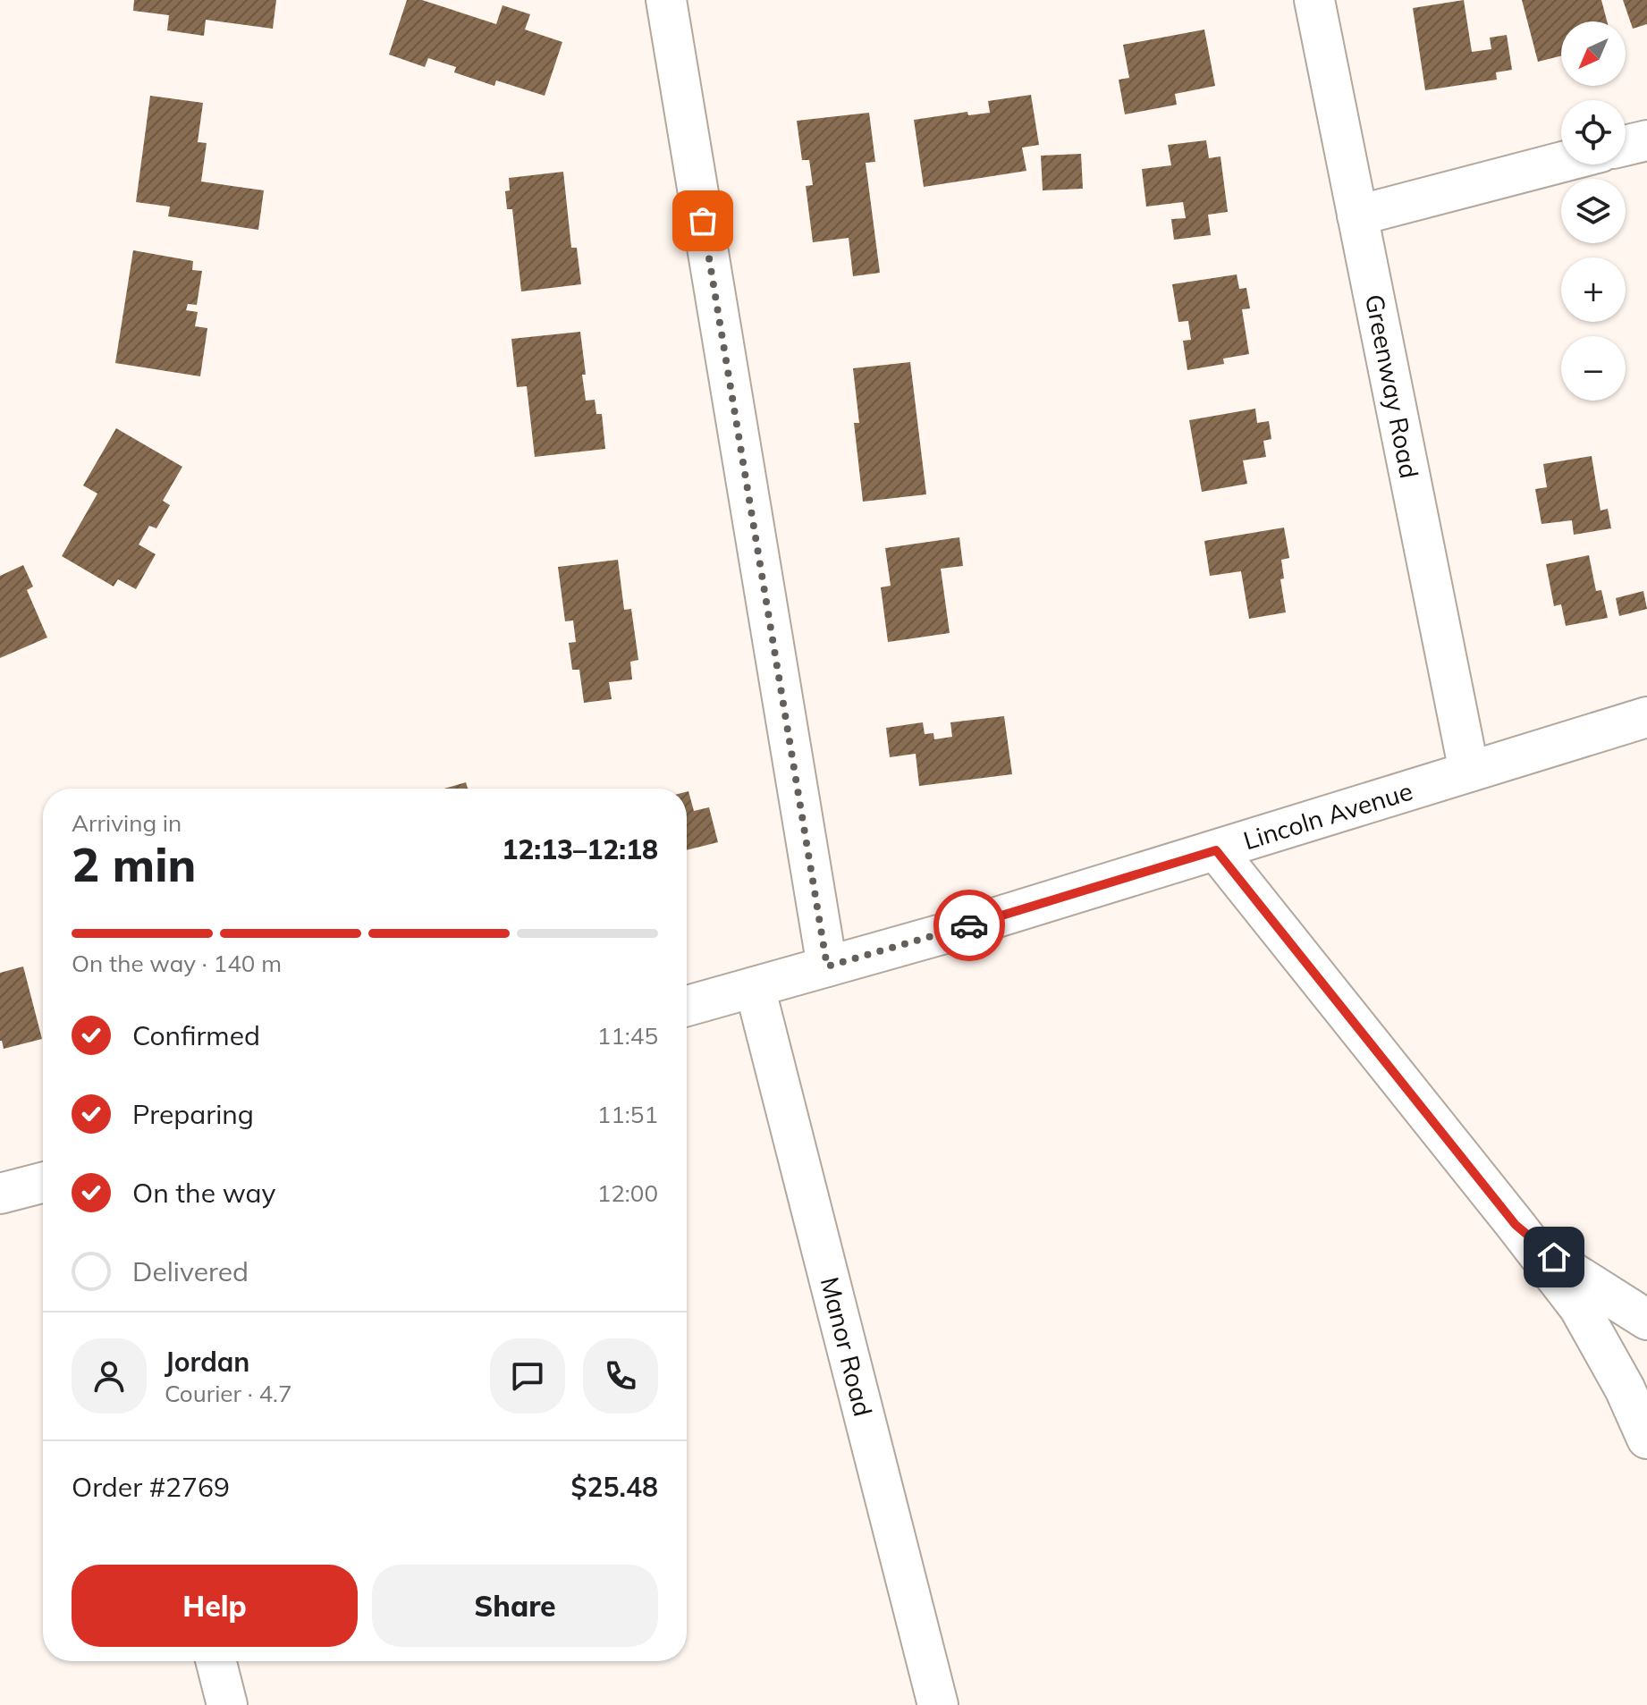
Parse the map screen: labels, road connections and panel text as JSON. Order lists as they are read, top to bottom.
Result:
{
  "streets": {
    "street": ["Greenway Road", "Lincoln Avenue", "Manor Road"]
  },
  "crossings": [
    ["Greenway Road", "Lincoln Avenue"],
    ["Lincoln Avenue", "Manor Road"]
  ],
  "north": "bottom left",
  "page": {
    "map_buttons": ["+", "−"],
    "heading": ["2 min", "Arriving in", "12:13–12:18"],
    "panel": [
      "Jordan",
      "Courier · 4.7",
      "Order #2769",
      "$25.48"
    ],
    "bar": "On the way · 140 m",
    "list": [
      ["Confirmed", "11:45"],
      ["Preparing", "11:51"],
      ["On the way", "12:00"],
      "Delivered"
    ],
    "buttons": ["Help", "Share"]
  }
}
